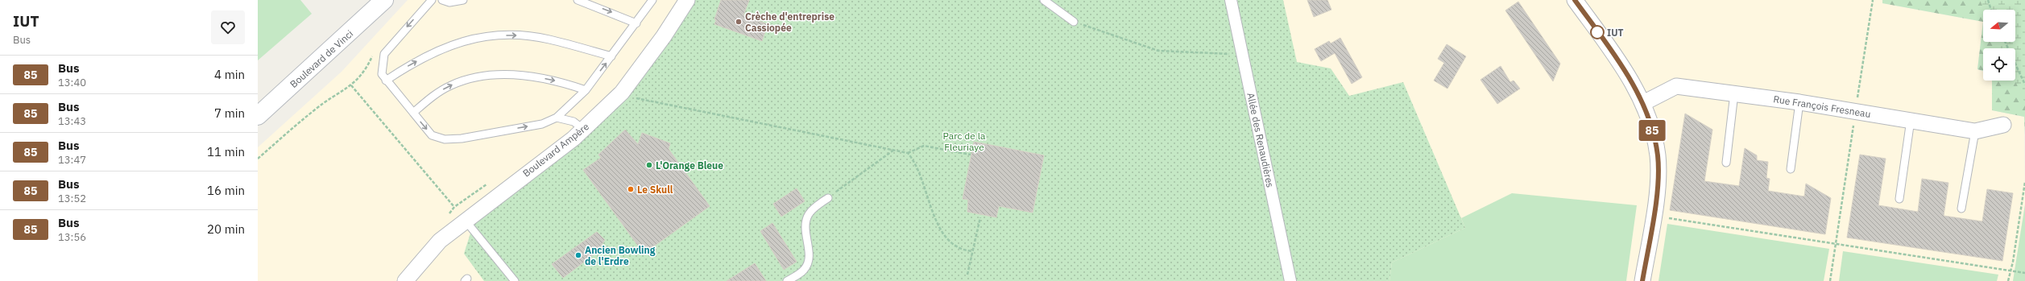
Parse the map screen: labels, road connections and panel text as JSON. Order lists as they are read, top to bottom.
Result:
{
  "streets": {
    "main road": ["Boulevard de Vinci"],
    "street": ["Rue François Fresneau", "Allée des Renaudières", "Boulevard Ampère"]
  },
  "parks": ["Parc de la Fleuriaye"],
  "places": [
    "Crèche d'entreprise Cassiopée",
    "IUT",
    "L'Orange Bleue",
    "Le Skull",
    "Ancien Bowling de l'Erdre"
  ],
  "lines": ["bus line 85"],
  "north": "left",
  "page": {
    "heading": ["IUT", "Bus"],
    "on_map": "85",
    "list": [
      {
        "mark": "85",
        "name": "Bus",
        "note": "13:40",
        "value": "4 min"
      },
      {
        "mark": "85",
        "name": "Bus",
        "note": "13:43",
        "value": "7 min"
      },
      {
        "mark": "85",
        "name": "Bus",
        "note": "13:47",
        "value": "11 min"
      },
      {
        "mark": "85",
        "name": "Bus",
        "note": "13:52",
        "value": "16 min"
      },
      {
        "mark": "85",
        "name": "Bus",
        "note": "13:56",
        "value": "20 min"
      }
    ]
  }
}
